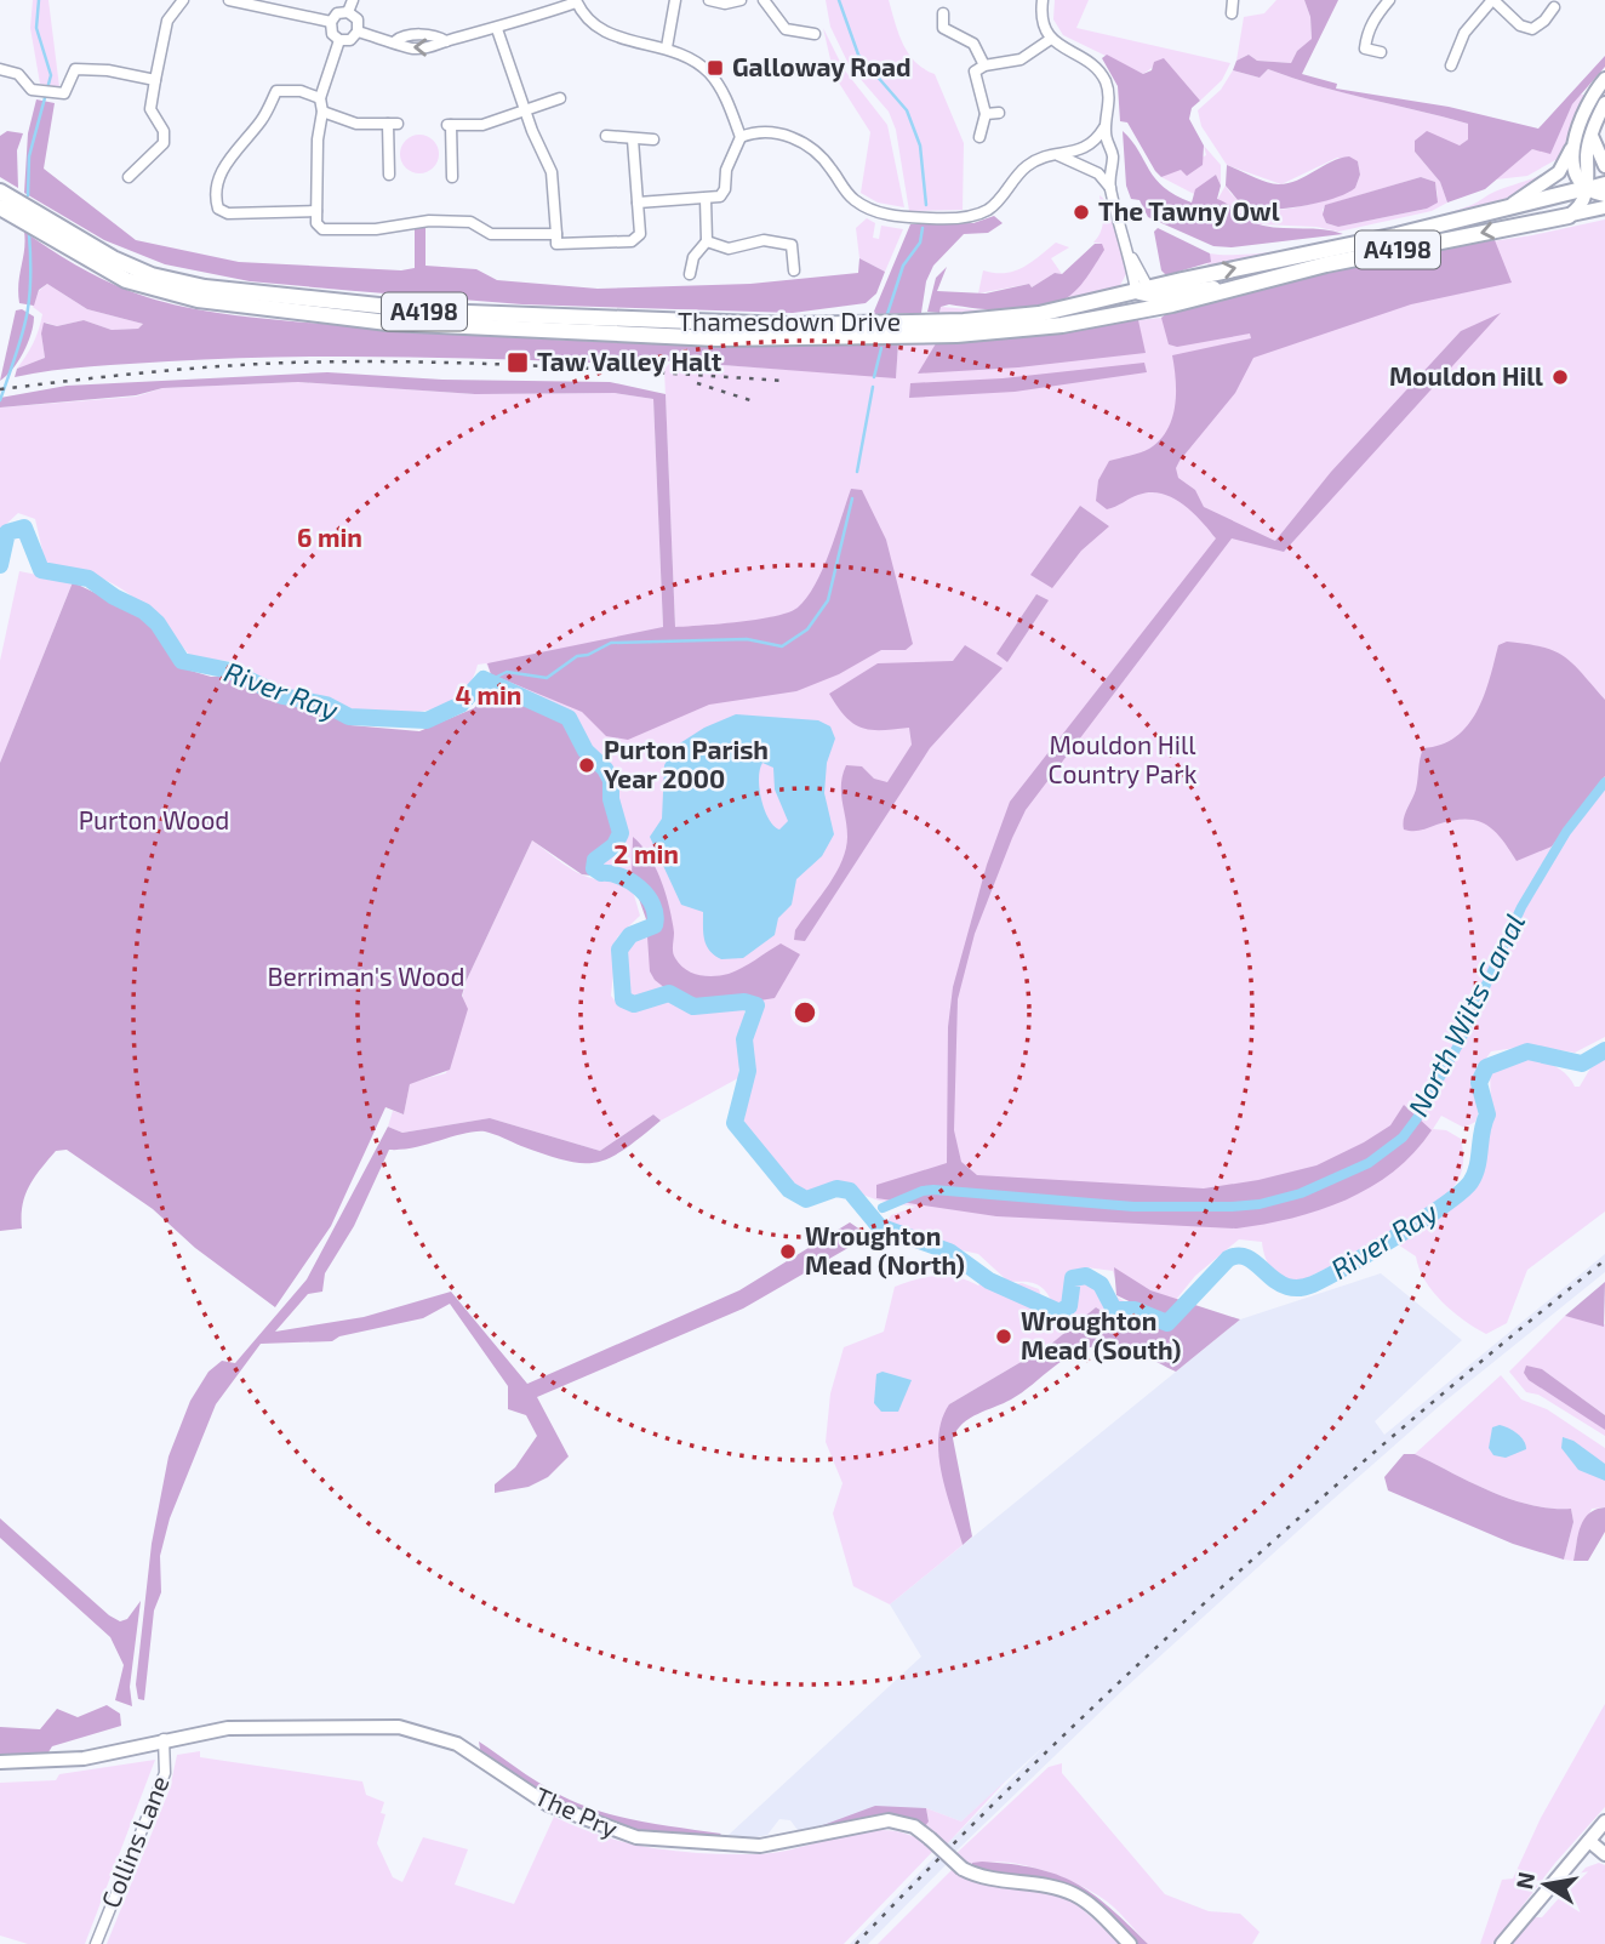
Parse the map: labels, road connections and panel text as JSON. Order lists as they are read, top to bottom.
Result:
{
  "streets": {
    "main road": ["A4198", "Thamesdown Drive", "The Pry"],
    "street": ["Collins Lane"]
  },
  "crossings": [
    ["A4198", "Thamesdown Drive"],
    ["The Pry", "Collins Lane"]
  ],
  "water": ["River Ray", "North Wilts Canal"],
  "parks": ["Mouldon Hill Country Park", "Purton Wood", "Berriman's Wood"],
  "places": {
    "transit": ["Galloway Road", "Taw Valley Halt"],
    "other": [
      "The Tawny Owl",
      "Mouldon Hill",
      "Purton Parish Year 2000",
      "Wroughton Mead (North)",
      "Wroughton Mead (South)"
    ]
  },
  "north": "left",
  "rings": ["6 min", "4 min", "2 min"]
}
